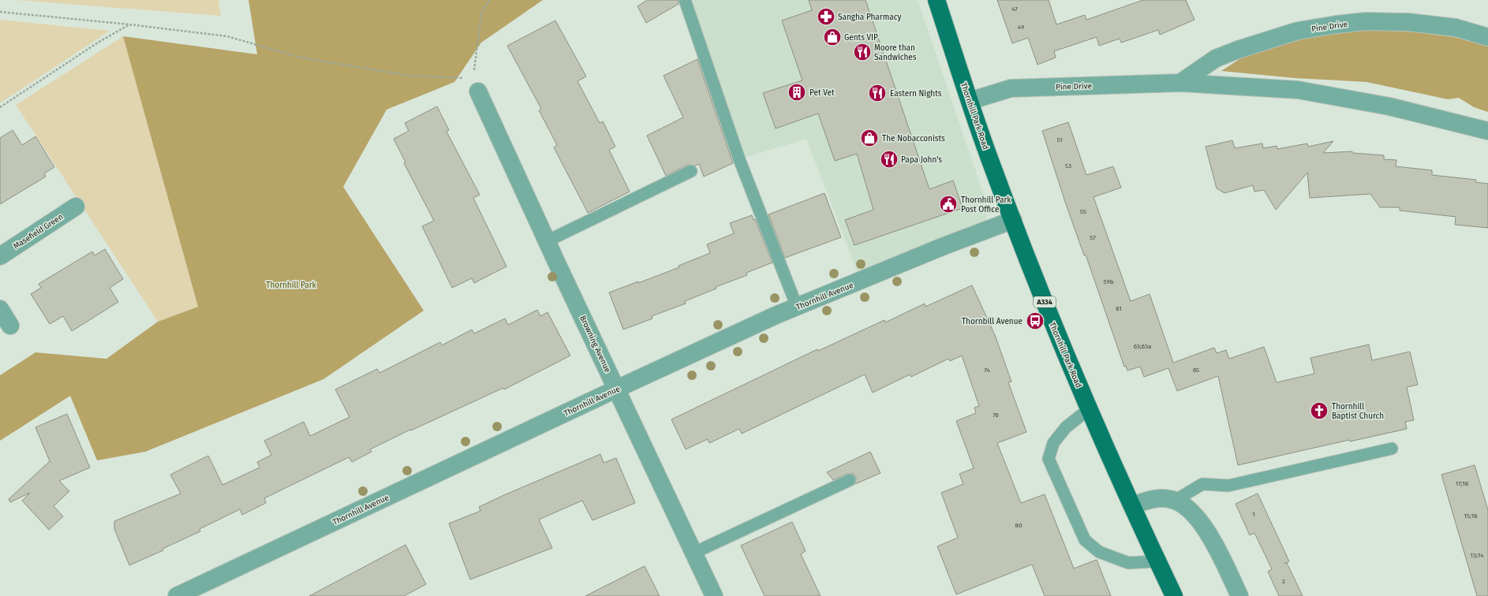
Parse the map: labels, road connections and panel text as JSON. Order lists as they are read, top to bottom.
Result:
{
  "streets": {
    "main road": ["Thornhill Park Road", "A334"],
    "street": [
      "Pine Drive",
      "Masefield Green",
      "Thornhill Avenue",
      "Browning Avenue"
    ]
  },
  "crossings": [
    ["Pine Drive", "Thornhill Park Road"],
    ["Thornhill Park Road", "Thornhill Avenue"],
    ["Thornhill Avenue", "Browning Avenue"]
  ],
  "parks": ["Thornhill Park"],
  "places": {
    "pharmacy": ["Sangha Pharmacy"],
    "shop": ["Gents VIP", "The Nobacconists"],
    "restaurant": ["Moore than Sandwiches", "Eastern Nights", "Papa John's"],
    "building": ["Pet Vet"],
    "public building": ["Thornhill Park Post Office"],
    "bus stop": ["Thornbill Avenue"],
    "church": ["Thornhill Baptist Church"]
  },
  "house_numbers": [
    "47",
    "49",
    "51",
    "53",
    "55",
    "57",
    "59b",
    "61",
    "63;63a",
    "74",
    "65",
    "76",
    "17;18",
    "1",
    "15;16",
    "80",
    "13;14",
    "2"
  ]
}
